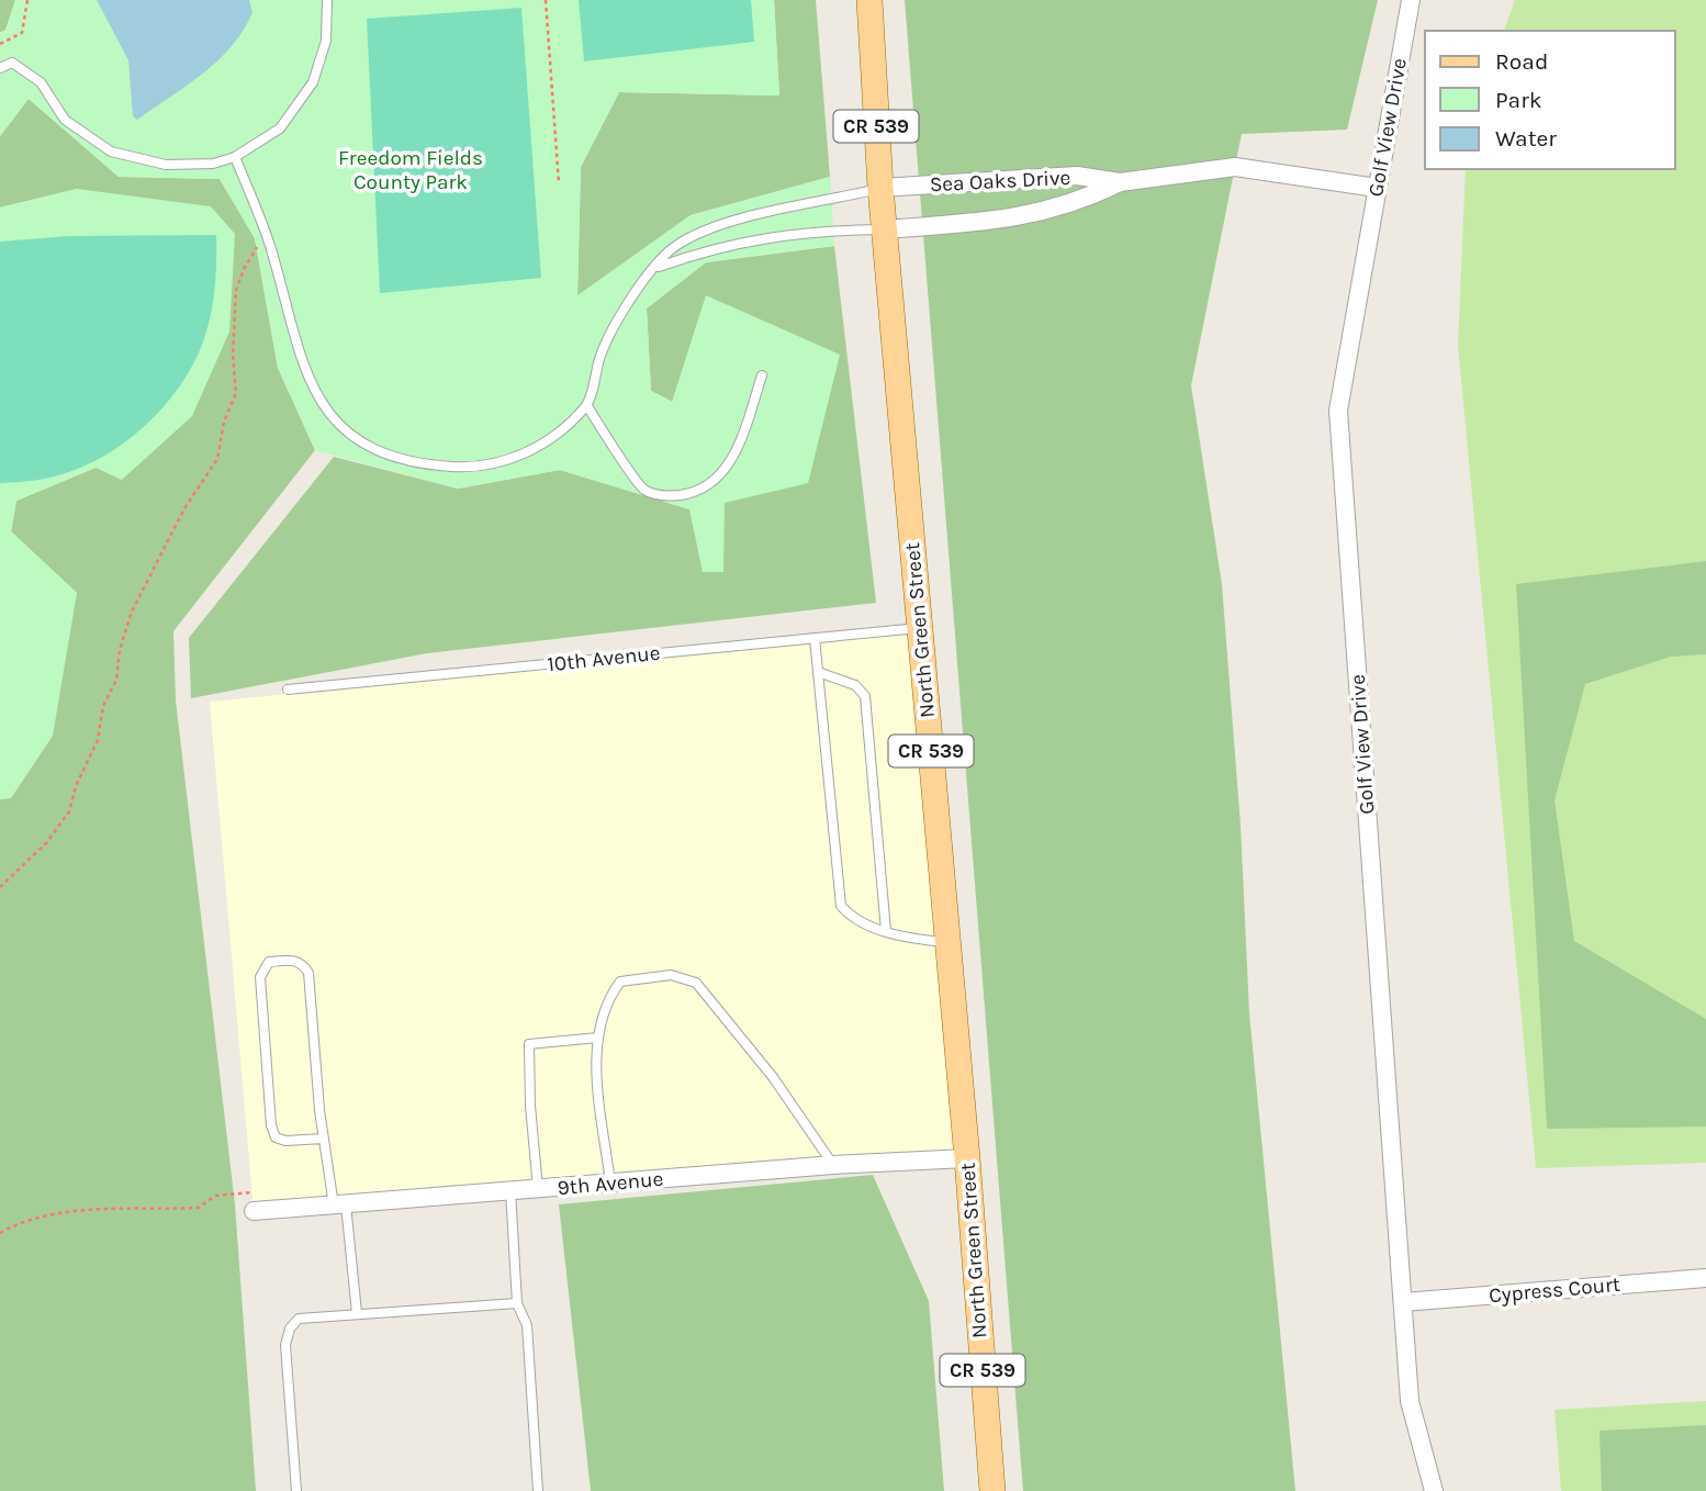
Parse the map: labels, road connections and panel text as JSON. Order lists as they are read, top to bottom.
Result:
{
  "streets": {
    "main road": ["CR 539", "North Green Street"],
    "street": [
      "Golf View Drive",
      "Sea Oaks Drive",
      "9th Avenue",
      "Cypress Court"
    ],
    "lane": ["10th Avenue"]
  },
  "crossings": [
    ["Golf View Drive", "Sea Oaks Drive"],
    ["Golf View Drive", "Cypress Court"],
    ["Sea Oaks Drive", "North Green Street"],
    ["North Green Street", "10th Avenue"],
    ["North Green Street", "9th Avenue"]
  ],
  "parks": ["Freedom Fields County Park"],
  "legend": ["Road", "Park", "Water"]
}
